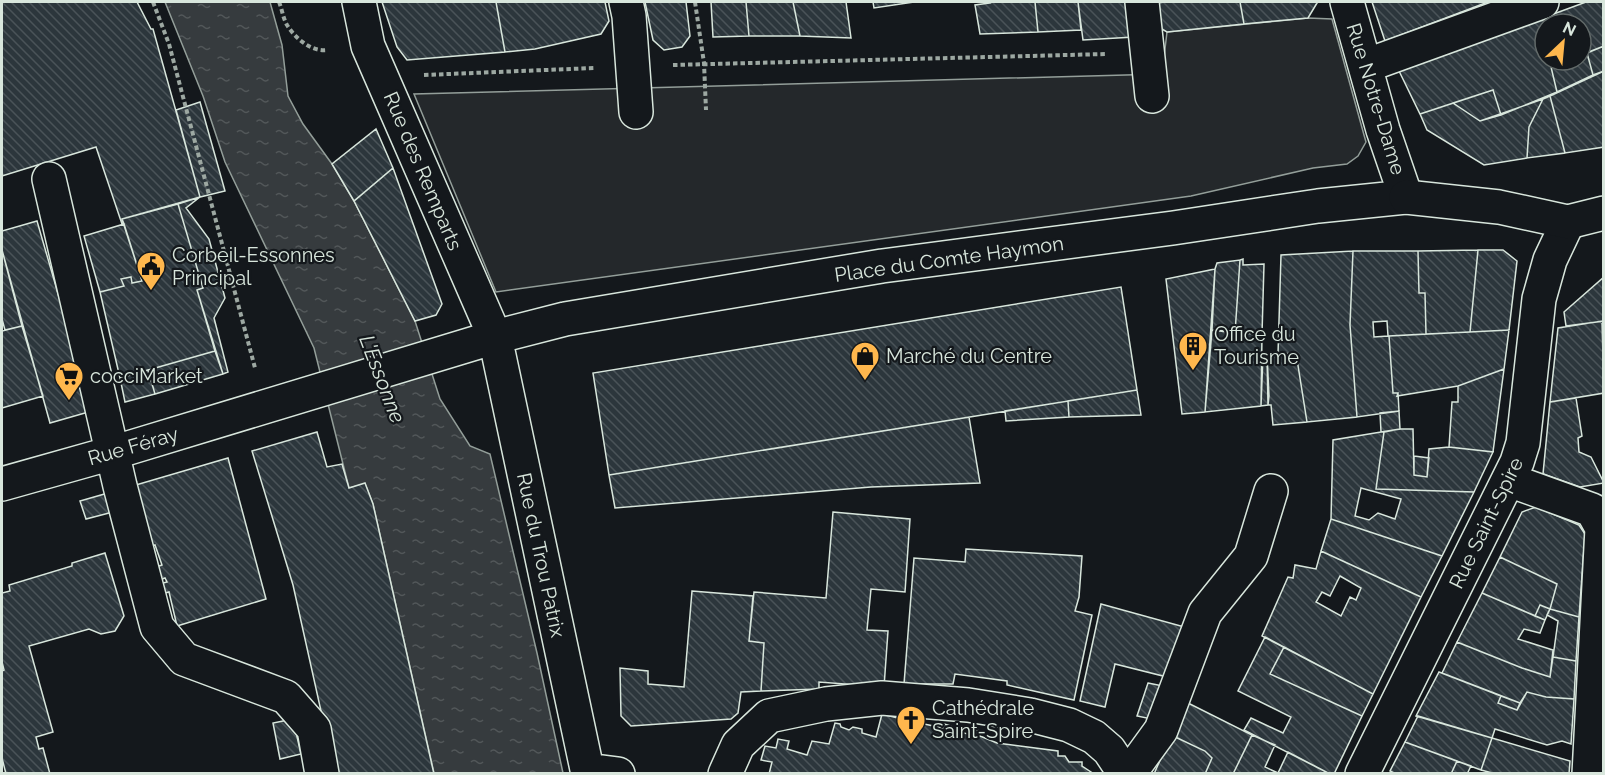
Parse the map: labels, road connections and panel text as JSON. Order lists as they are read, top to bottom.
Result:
{
  "streets": {
    "street": [
      "Rue Notre-Dame",
      "Rue des Remparts",
      "Place du Comte Haymon",
      "Rue Féray",
      "Rue Saint-Spire",
      "Rue du Trou Patrix"
    ]
  },
  "crossings": [
    ["Rue Notre-Dame", "Place du Comte Haymon"],
    ["Rue des Remparts", "Place du Comte Haymon"],
    ["Rue des Remparts", "Rue du Trou Patrix"],
    ["Place du Comte Haymon", "Rue Féray"],
    ["Place du Comte Haymon", "Rue Saint-Spire"],
    ["Place du Comte Haymon", "Rue du Trou Patrix"]
  ],
  "water": ["L'Essonne"],
  "places": {
    "public building": ["Corbeil-Essonnes Principal"],
    "building": ["Office du Tourisme"],
    "shop": ["Marché du Centre"],
    "supermarket": ["cocciMarket"],
    "church": ["Cathédrale Saint-Spire"]
  },
  "north": "top right"
}
